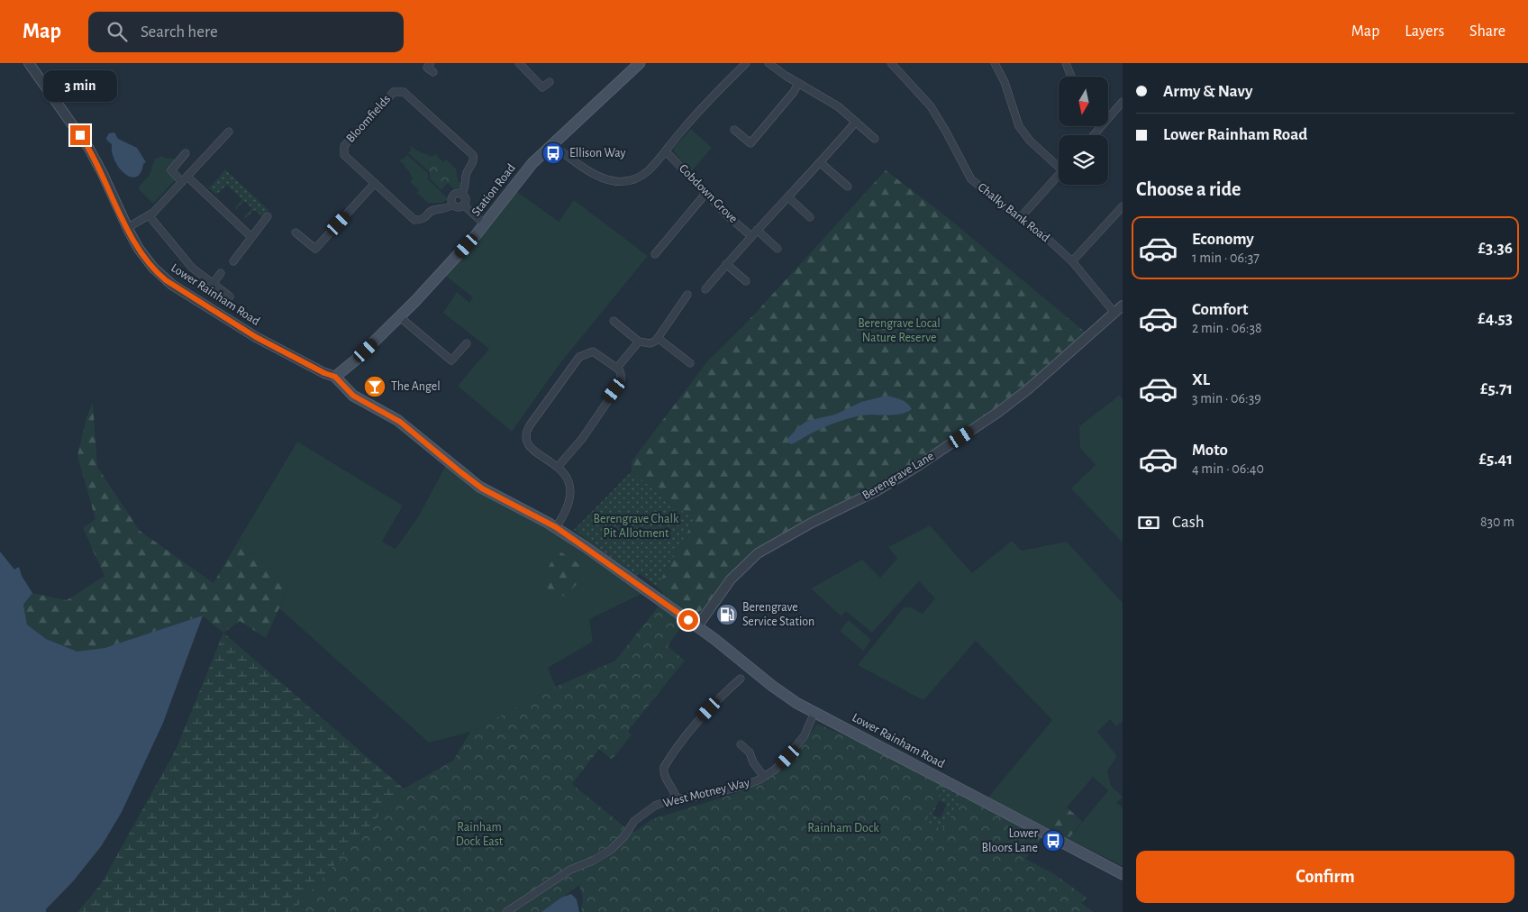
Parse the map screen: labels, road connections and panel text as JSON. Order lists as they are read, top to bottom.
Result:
{
  "streets": {
    "main road": ["Station Road", "Lower Rainham Road"],
    "street": [
      "Bloomfields",
      "Cobdown Grove",
      "Chalky Bank Road",
      "Berengrave Lane",
      "West Motney Way"
    ]
  },
  "crossings": [
    ["Station Road", "Lower Rainham Road"],
    ["Chalky Bank Road", "Berengrave Lane"],
    ["Lower Rainham Road", "Berengrave Lane"],
    ["Lower Rainham Road", "West Motney Way"]
  ],
  "parks": [
    "Berengrave Local Nature Reserve",
    "Berengrave Chalk Pit Allotment",
    "Rainham Dock East",
    "Rainham Dock"
  ],
  "places": {
    "bus stop": ["Ellison Way", "Lower Bloors Lane"],
    "bar": ["The Angel"],
    "fuel station": ["Berengrave Service Station"]
  },
  "north": "bottom",
  "page": {
    "header": "Map",
    "search": "Search here",
    "nav": ["Map", "Layers", "Share"],
    "banner": ["Army & Navy", "Lower Rainham Road"],
    "bubble": "3 min",
    "heading": "Choose a ride",
    "list": [
      {
        "name": "Economy",
        "note": "1 min · 06:37",
        "value": "£3.36"
      },
      {
        "name": "Comfort",
        "note": "2 min · 06:38",
        "value": "£4.53"
      },
      {
        "name": "XL",
        "note": "3 min · 06:39",
        "value": "£5.71"
      },
      {
        "name": "Moto",
        "note": "4 min · 06:40",
        "value": "£5.41"
      }
    ],
    "pay": ["Cash", "830 m"],
    "buttons": "Confirm"
  }
}
